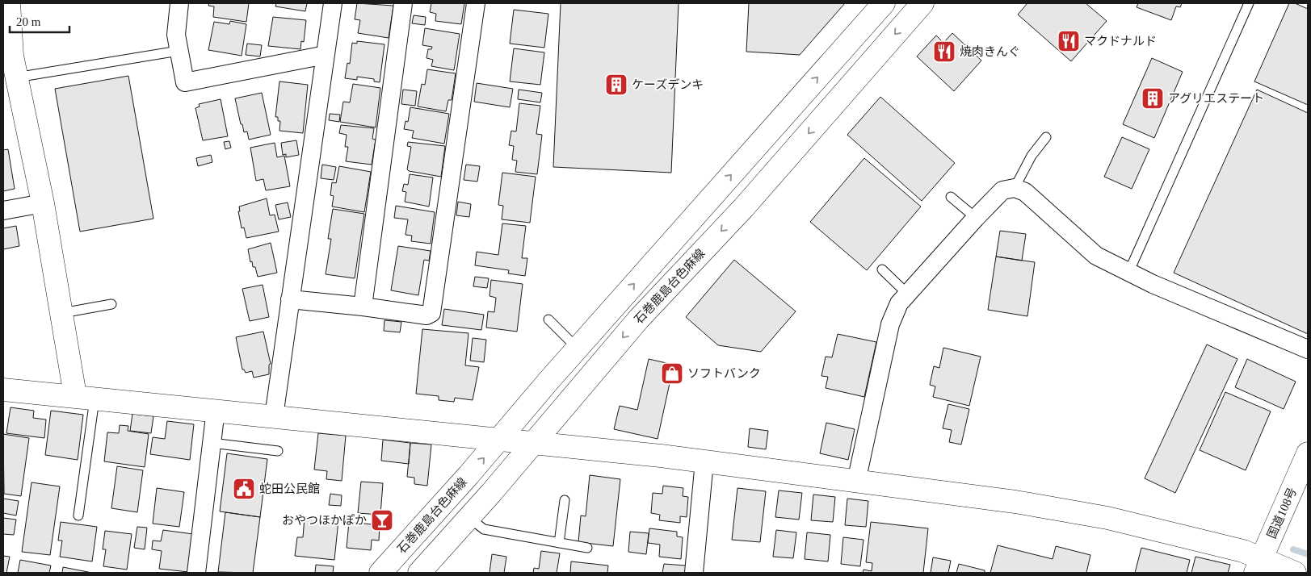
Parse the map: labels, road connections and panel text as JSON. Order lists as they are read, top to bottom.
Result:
{
  "streets": {
    "main road": ["石巻鹿島台色麻線", "国道108号"]
  },
  "places": {
    "restaurant": ["マクドナルド", "焼肉きんぐ"],
    "building": ["ケーズデンキ", "アグリエステート"],
    "shop": ["ソフトバンク"],
    "public building": ["蛇田公民館"],
    "bar": ["おやつほかぽか"]
  },
  "scale_bar": "20 m"
}
